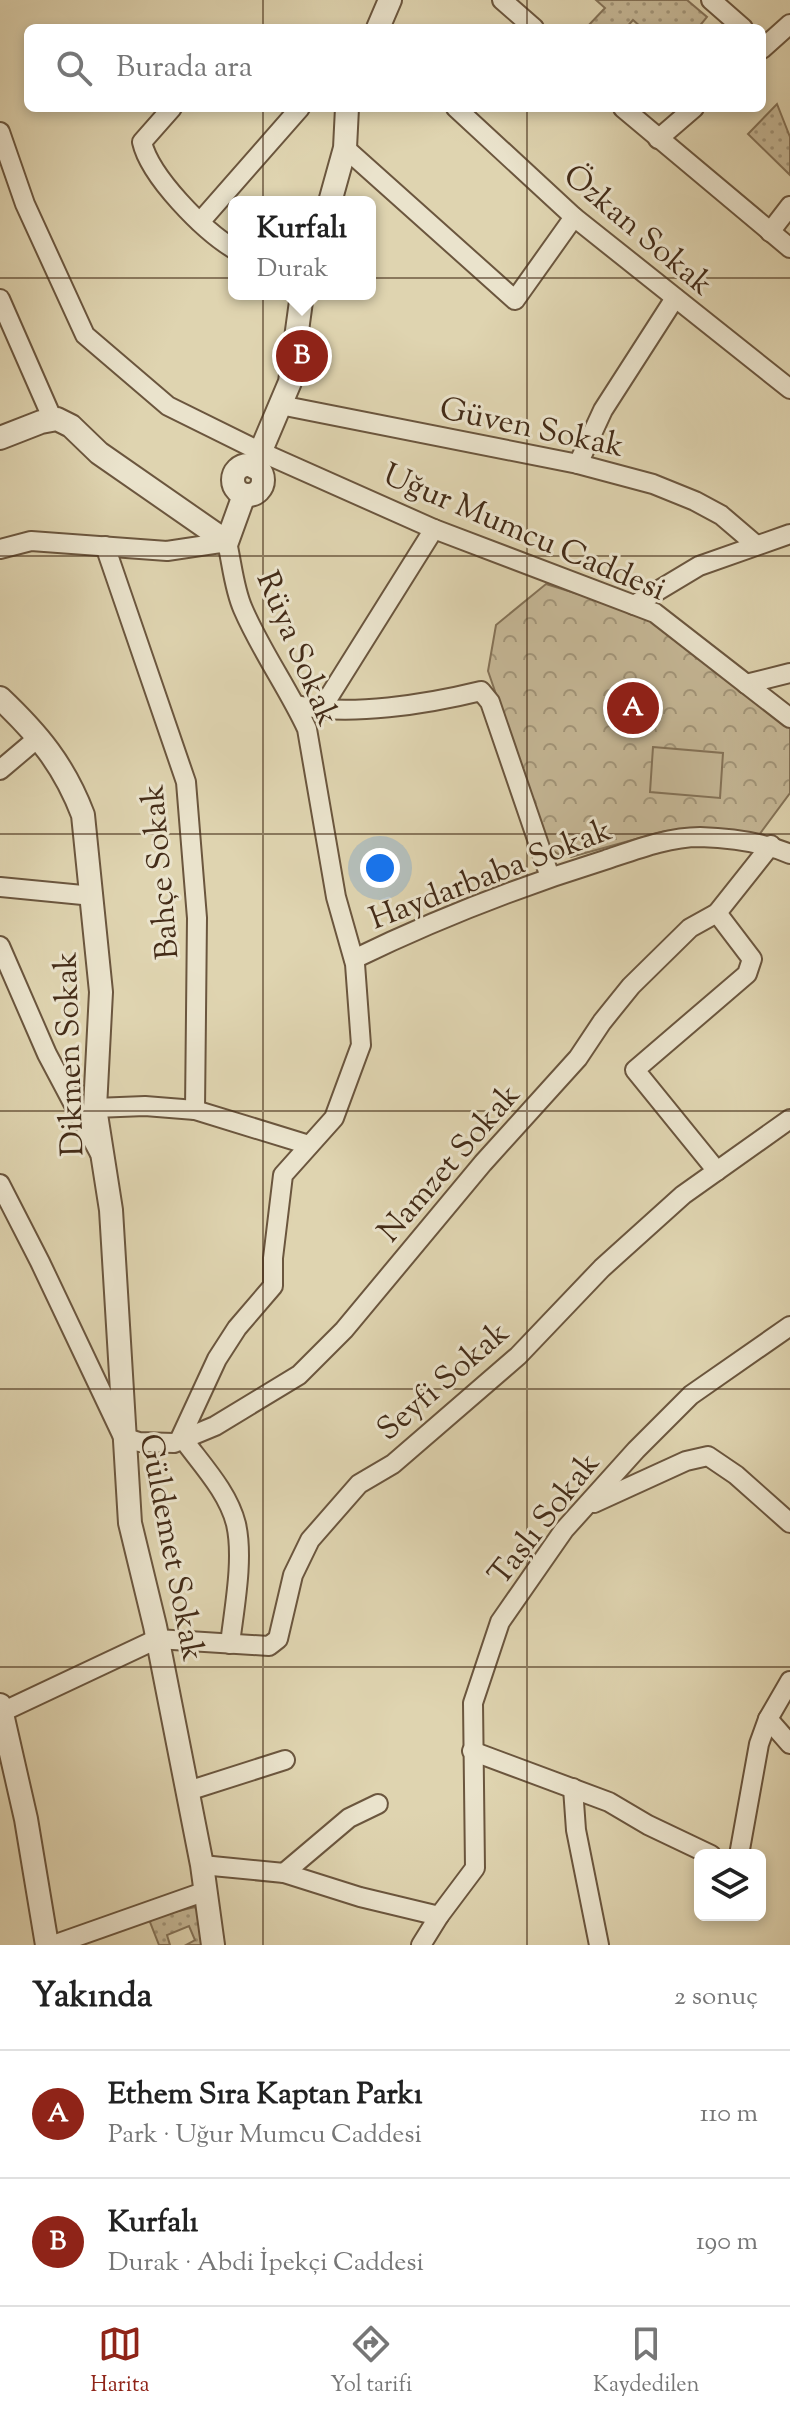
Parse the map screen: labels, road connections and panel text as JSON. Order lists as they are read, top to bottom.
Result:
{
  "streets": {
    "street": [
      "Özkan Sokak",
      "Güven Sokak",
      "Uğur Mumcu Caddesi",
      "Rüya Sokak",
      "Bahçe Sokak",
      "Haydarbaba Sokak",
      "Dikmen Sokak",
      "Namzet Sokak",
      "Seyfi Sokak",
      "Taşlı Sokak",
      "Güldemet Sokak"
    ]
  },
  "crossings": [
    ["Rüya Sokak", "Haydarbaba Sokak"],
    ["Rüya Sokak", "Namzet Sokak"],
    ["Haydarbaba Sokak", "Namzet Sokak"],
    ["Dikmen Sokak", "Namzet Sokak"],
    ["Dikmen Sokak", "Güldemet Sokak"],
    ["Namzet Sokak", "Güldemet Sokak"],
    ["Seyfi Sokak", "Güldemet Sokak"]
  ],
  "page": {
    "search": "Burada ara",
    "popup": ["Kurfalı", "Durak"],
    "pins": ["B", "A"],
    "heading": ["Yakında", "2 sonuç"],
    "list": [
      {
        "mark": "A",
        "name": "Ethem Sıra Kaptan Parkı",
        "note": "Park · Uğur Mumcu Caddesi",
        "value": "110 m"
      },
      {
        "mark": "B",
        "name": "Kurfalı",
        "note": "Durak · Abdi İpekçi Caddesi",
        "value": "190 m"
      }
    ],
    "nav": ["Harita", "Yol tarifi", "Kaydedilen"]
  }
}
